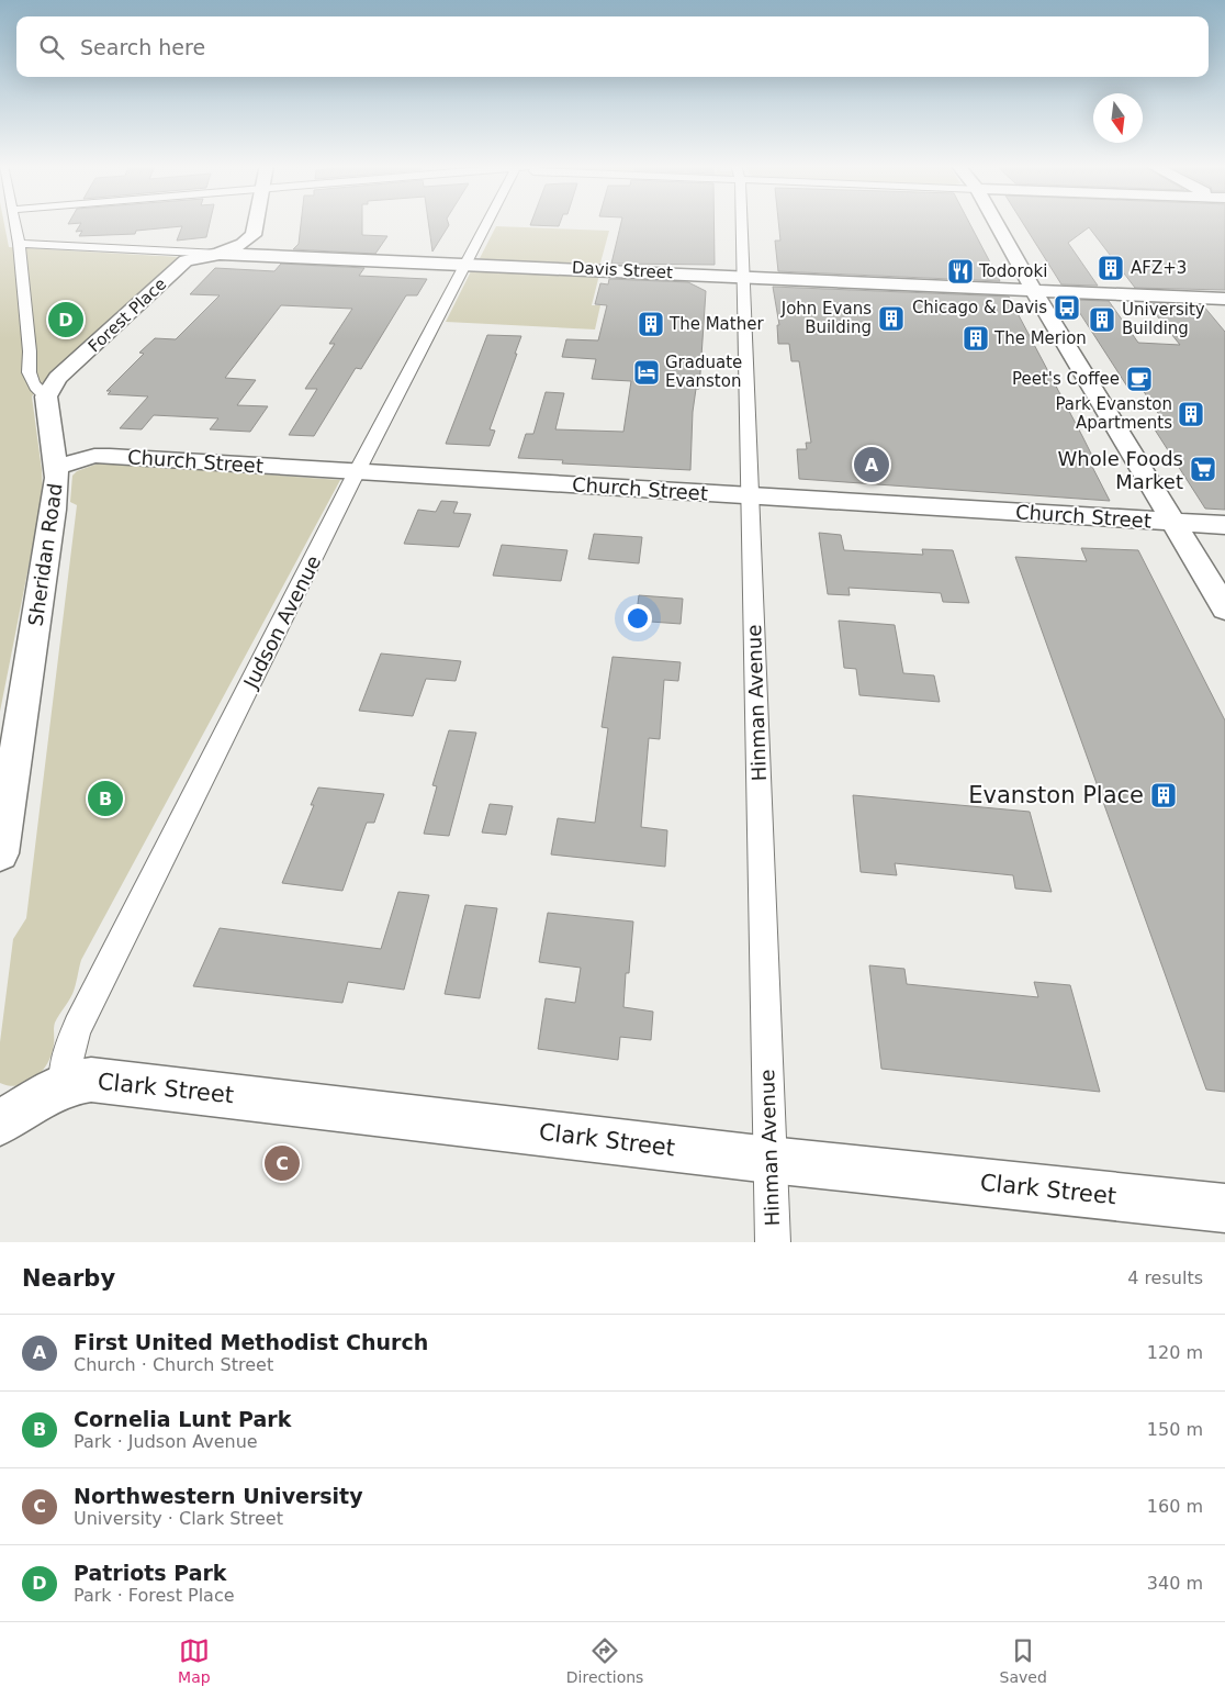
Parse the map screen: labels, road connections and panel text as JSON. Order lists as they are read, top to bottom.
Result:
{
  "streets": {
    "street": [
      "Davis Street",
      "Forest Place",
      "Church Street",
      "Sheridan Road",
      "Judson Avenue",
      "Hinman Avenue",
      "Clark Street"
    ]
  },
  "crossings": [
    ["Davis Street", "Forest Place"],
    ["Davis Street", "Judson Avenue"],
    ["Davis Street", "Hinman Avenue"],
    ["Forest Place", "Sheridan Road"],
    ["Church Street", "Sheridan Road"],
    ["Church Street", "Judson Avenue"],
    ["Church Street", "Hinman Avenue"],
    ["Judson Avenue", "Clark Street"],
    ["Hinman Avenue", "Clark Street"]
  ],
  "places": {
    "building": [
      "AFZ+3",
      "John Evans Building",
      "University Building",
      "The Mather",
      "The Merion",
      "Park Evanston Apartments",
      "Evanston Place"
    ],
    "restaurant": ["Todoroki"],
    "bus stop": ["Chicago & Davis"],
    "hotel": ["Graduate Evanston"],
    "cafe": ["Peet's Coffee"],
    "supermarket": ["Whole Foods Market"]
  },
  "north": "bottom",
  "page": {
    "search": "Search here",
    "pins": [
      "D",
      "A",
      "B",
      "C"
    ],
    "heading": ["Nearby", "4 results"],
    "list": [
      {
        "mark": "A",
        "name": "First United Methodist Church",
        "note": "Church · Church Street",
        "value": "120 m"
      },
      {
        "mark": "B",
        "name": "Cornelia Lunt Park",
        "note": "Park · Judson Avenue",
        "value": "150 m"
      },
      {
        "mark": "C",
        "name": "Northwestern University",
        "note": "University · Clark Street",
        "value": "160 m"
      },
      {
        "mark": "D",
        "name": "Patriots Park",
        "note": "Park · Forest Place",
        "value": "340 m"
      }
    ],
    "nav": ["Map", "Directions", "Saved"]
  }
}
